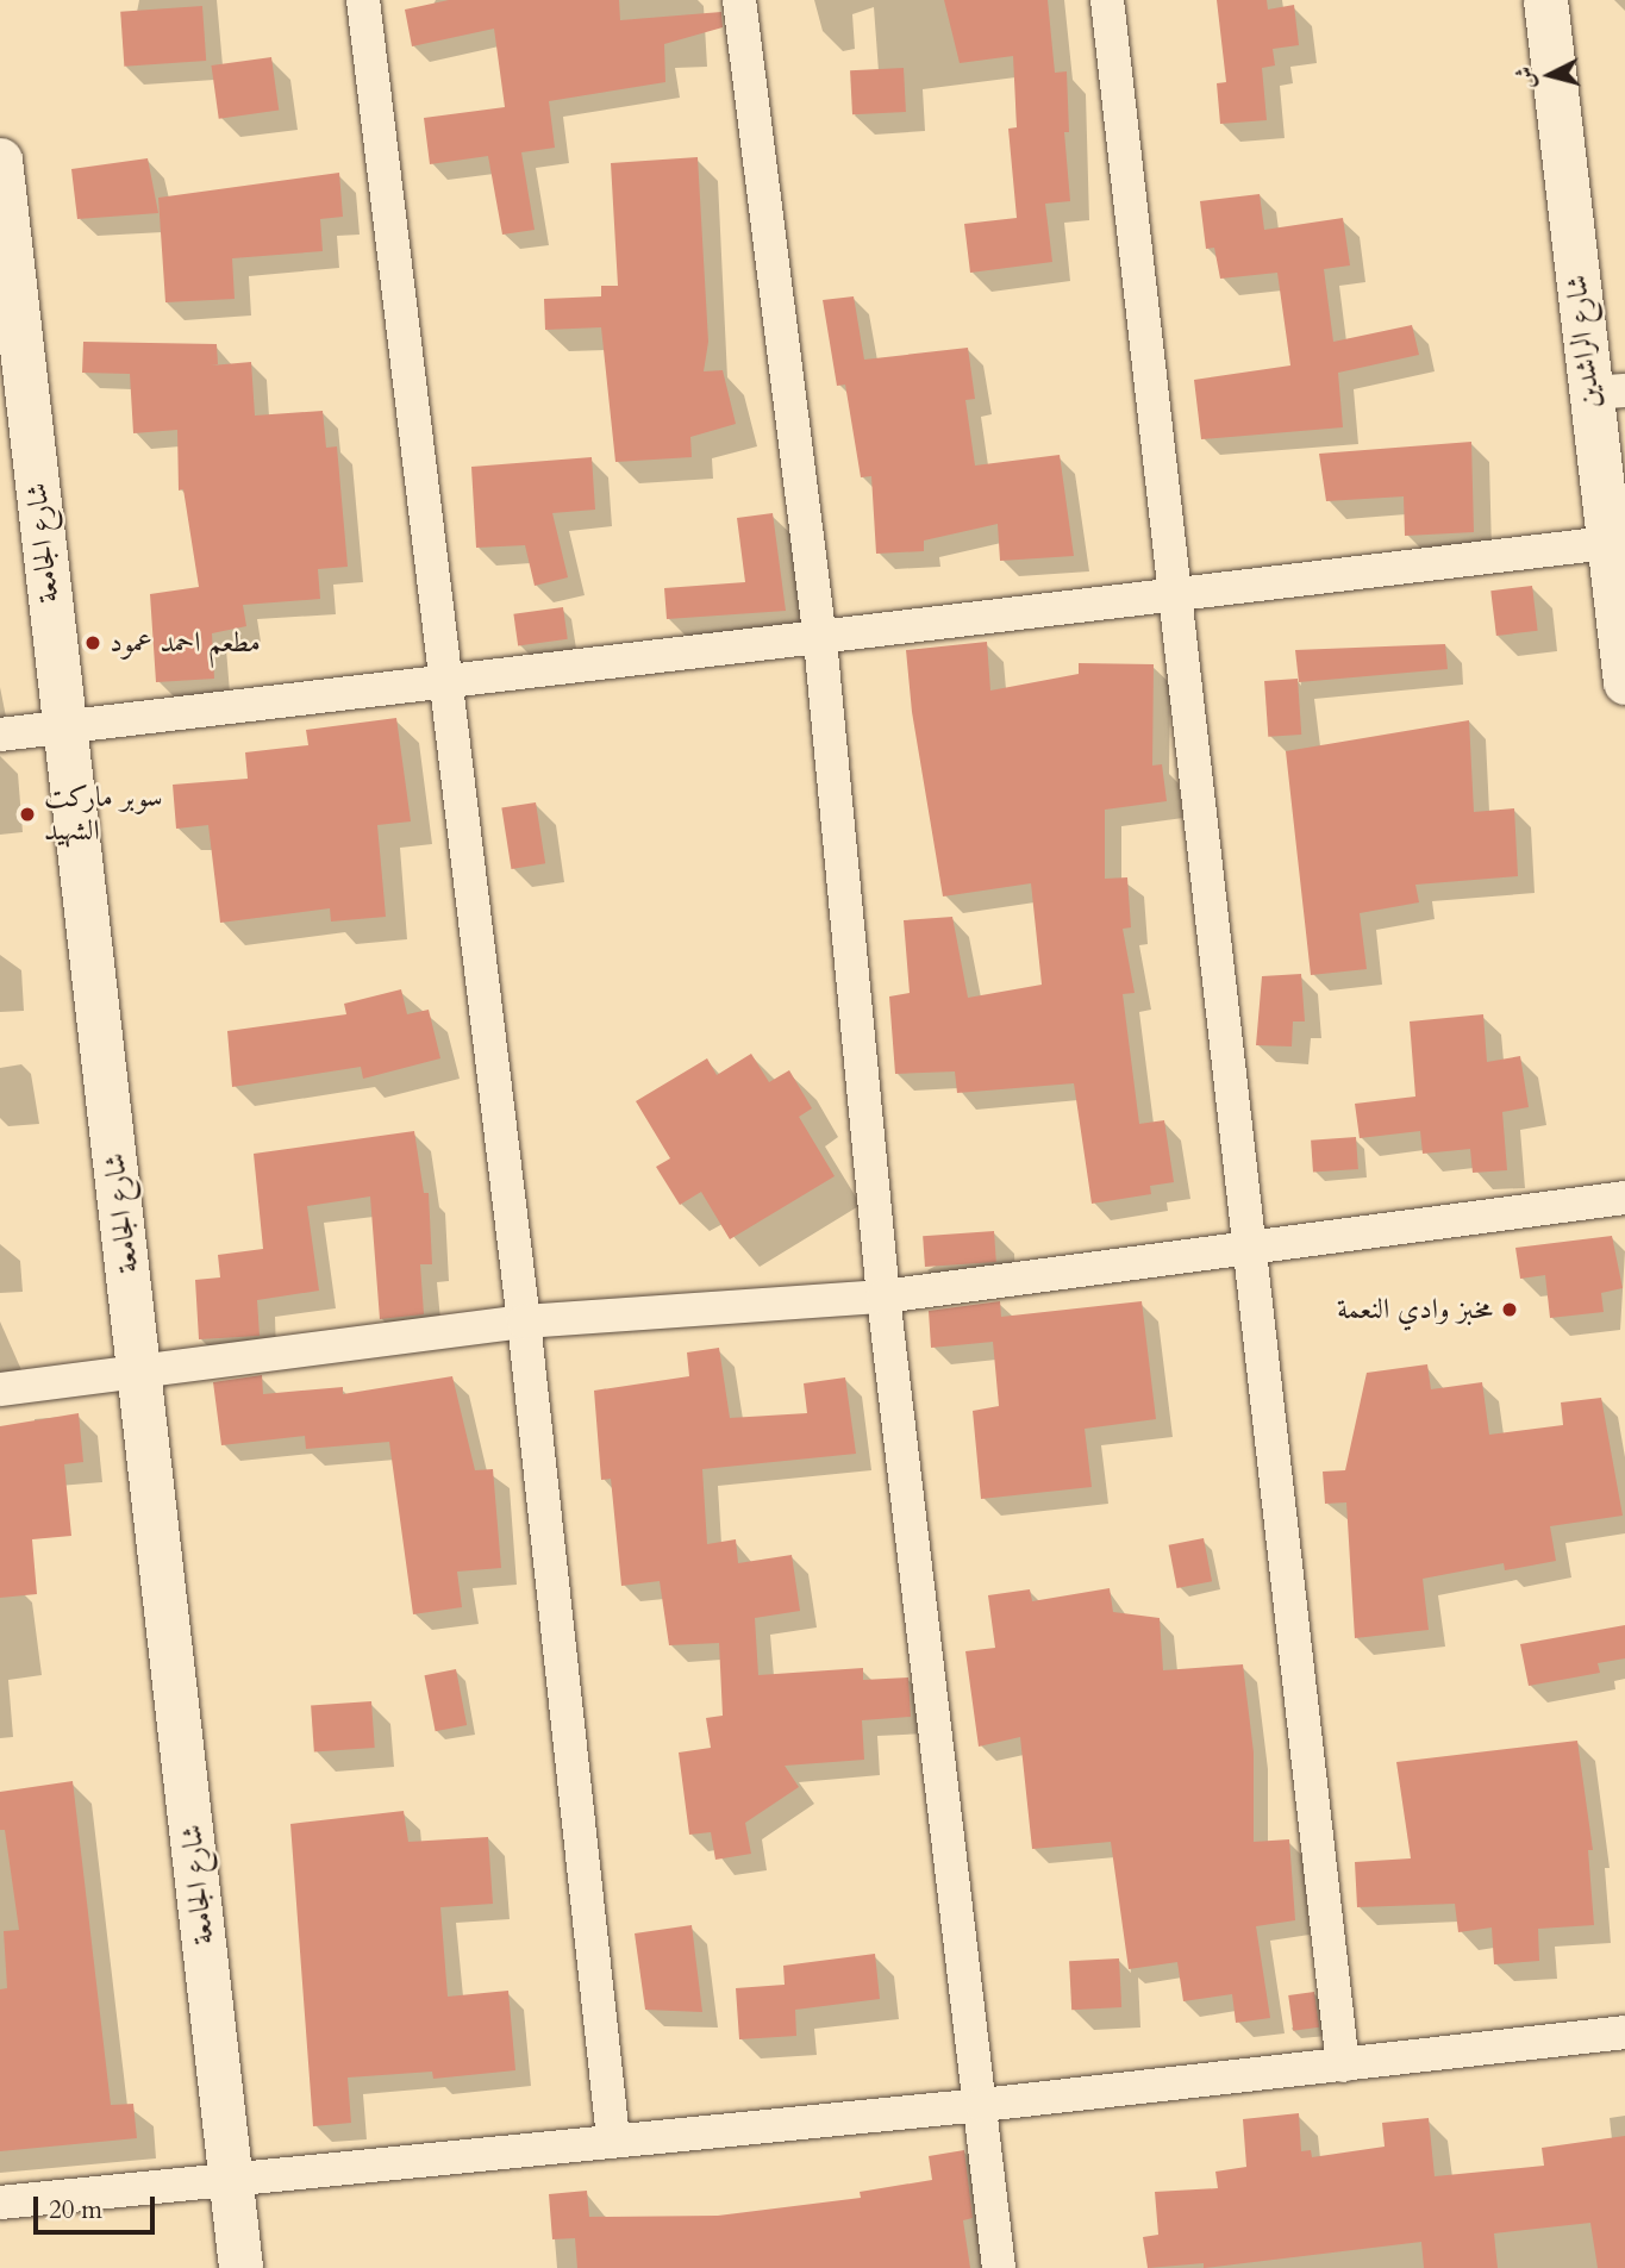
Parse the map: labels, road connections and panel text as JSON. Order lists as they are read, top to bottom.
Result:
{
  "streets": {
    "street": ["شارع الراشدين", "شارع الجامعة"]
  },
  "places": ["مطعم احمد عمود", "سوبر ماركت الشهيد", "مخبز وادي النعمة"],
  "scale_bar": "20 m",
  "north": "left"
}
